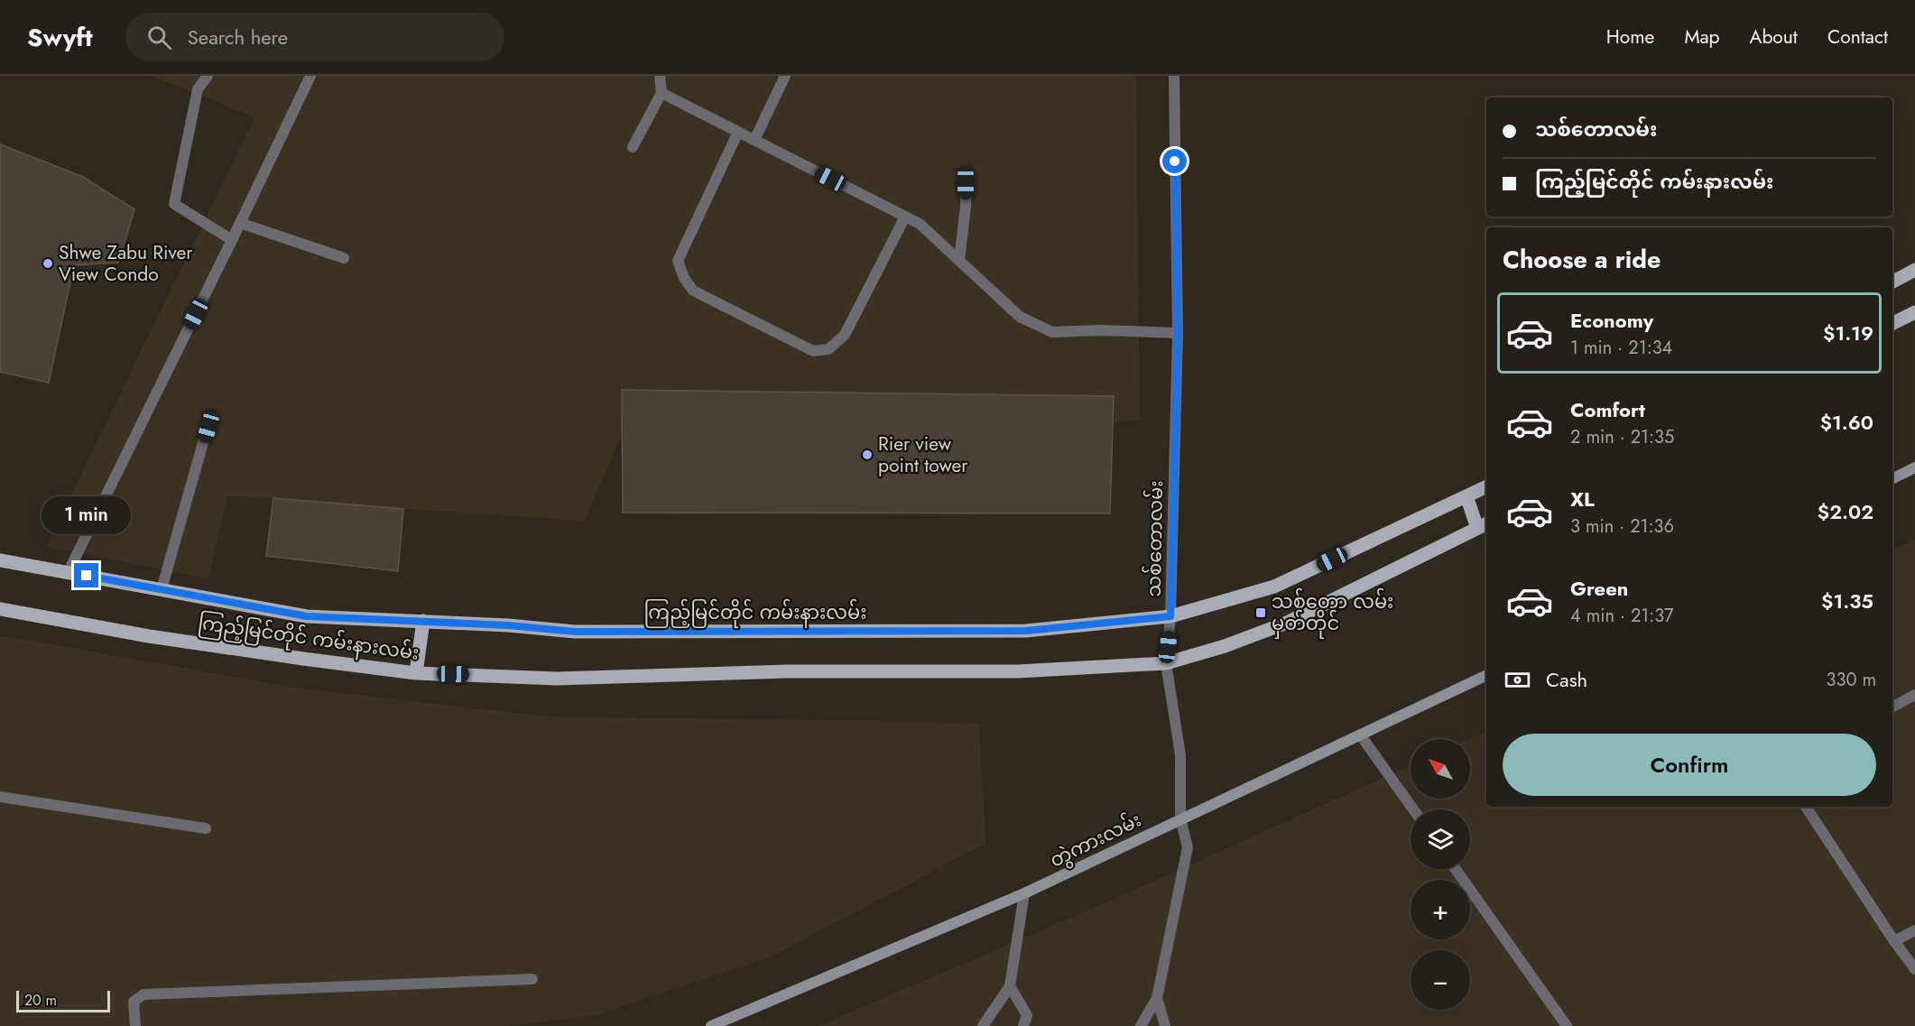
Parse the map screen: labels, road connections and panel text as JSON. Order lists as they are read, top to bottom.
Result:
{
  "streets": {
    "main road": ["ကြည့်မြင်တိုင် ကမ်းနားလမ်း", "တွဲကားလမ်း"],
    "street": ["သစ်တောလမ်း"]
  },
  "crossings": [
    ["သစ်တောလမ်း", "ကြည့်မြင်တိုင် ကမ်းနားလမ်း"],
    ["သစ်တောလမ်း", "တွဲကားလမ်း"]
  ],
  "places": {
    "other": ["Shwe Zabu River View Condo", "Rier view point tower"],
    "transit": ["သစ်တော လမ်း မှတ်တိုင်"]
  },
  "scale_bar": "20 m",
  "north": "top left",
  "page": {
    "header": "Swyft",
    "search": "Search here",
    "nav": [
      "Home",
      "Map",
      "About",
      "Contact"
    ],
    "banner": ["သစ်တောလမ်း", "ကြည့်မြင်တိုင် ကမ်းနားလမ်း"],
    "heading": "Choose a ride",
    "list": [
      {
        "name": "Economy",
        "note": "1 min · 21:34",
        "value": "$1.19"
      },
      {
        "name": "Comfort",
        "note": "2 min · 21:35",
        "value": "$1.60"
      },
      {
        "name": "XL",
        "note": "3 min · 21:36",
        "value": "$2.02"
      },
      {
        "name": "Green",
        "note": "4 min · 21:37",
        "value": "$1.35"
      }
    ],
    "bubble": "1 min",
    "pay": ["Cash", "330 m"],
    "buttons": "Confirm",
    "map_buttons": ["+", "−"],
    "scale": "20 m"
  }
}
